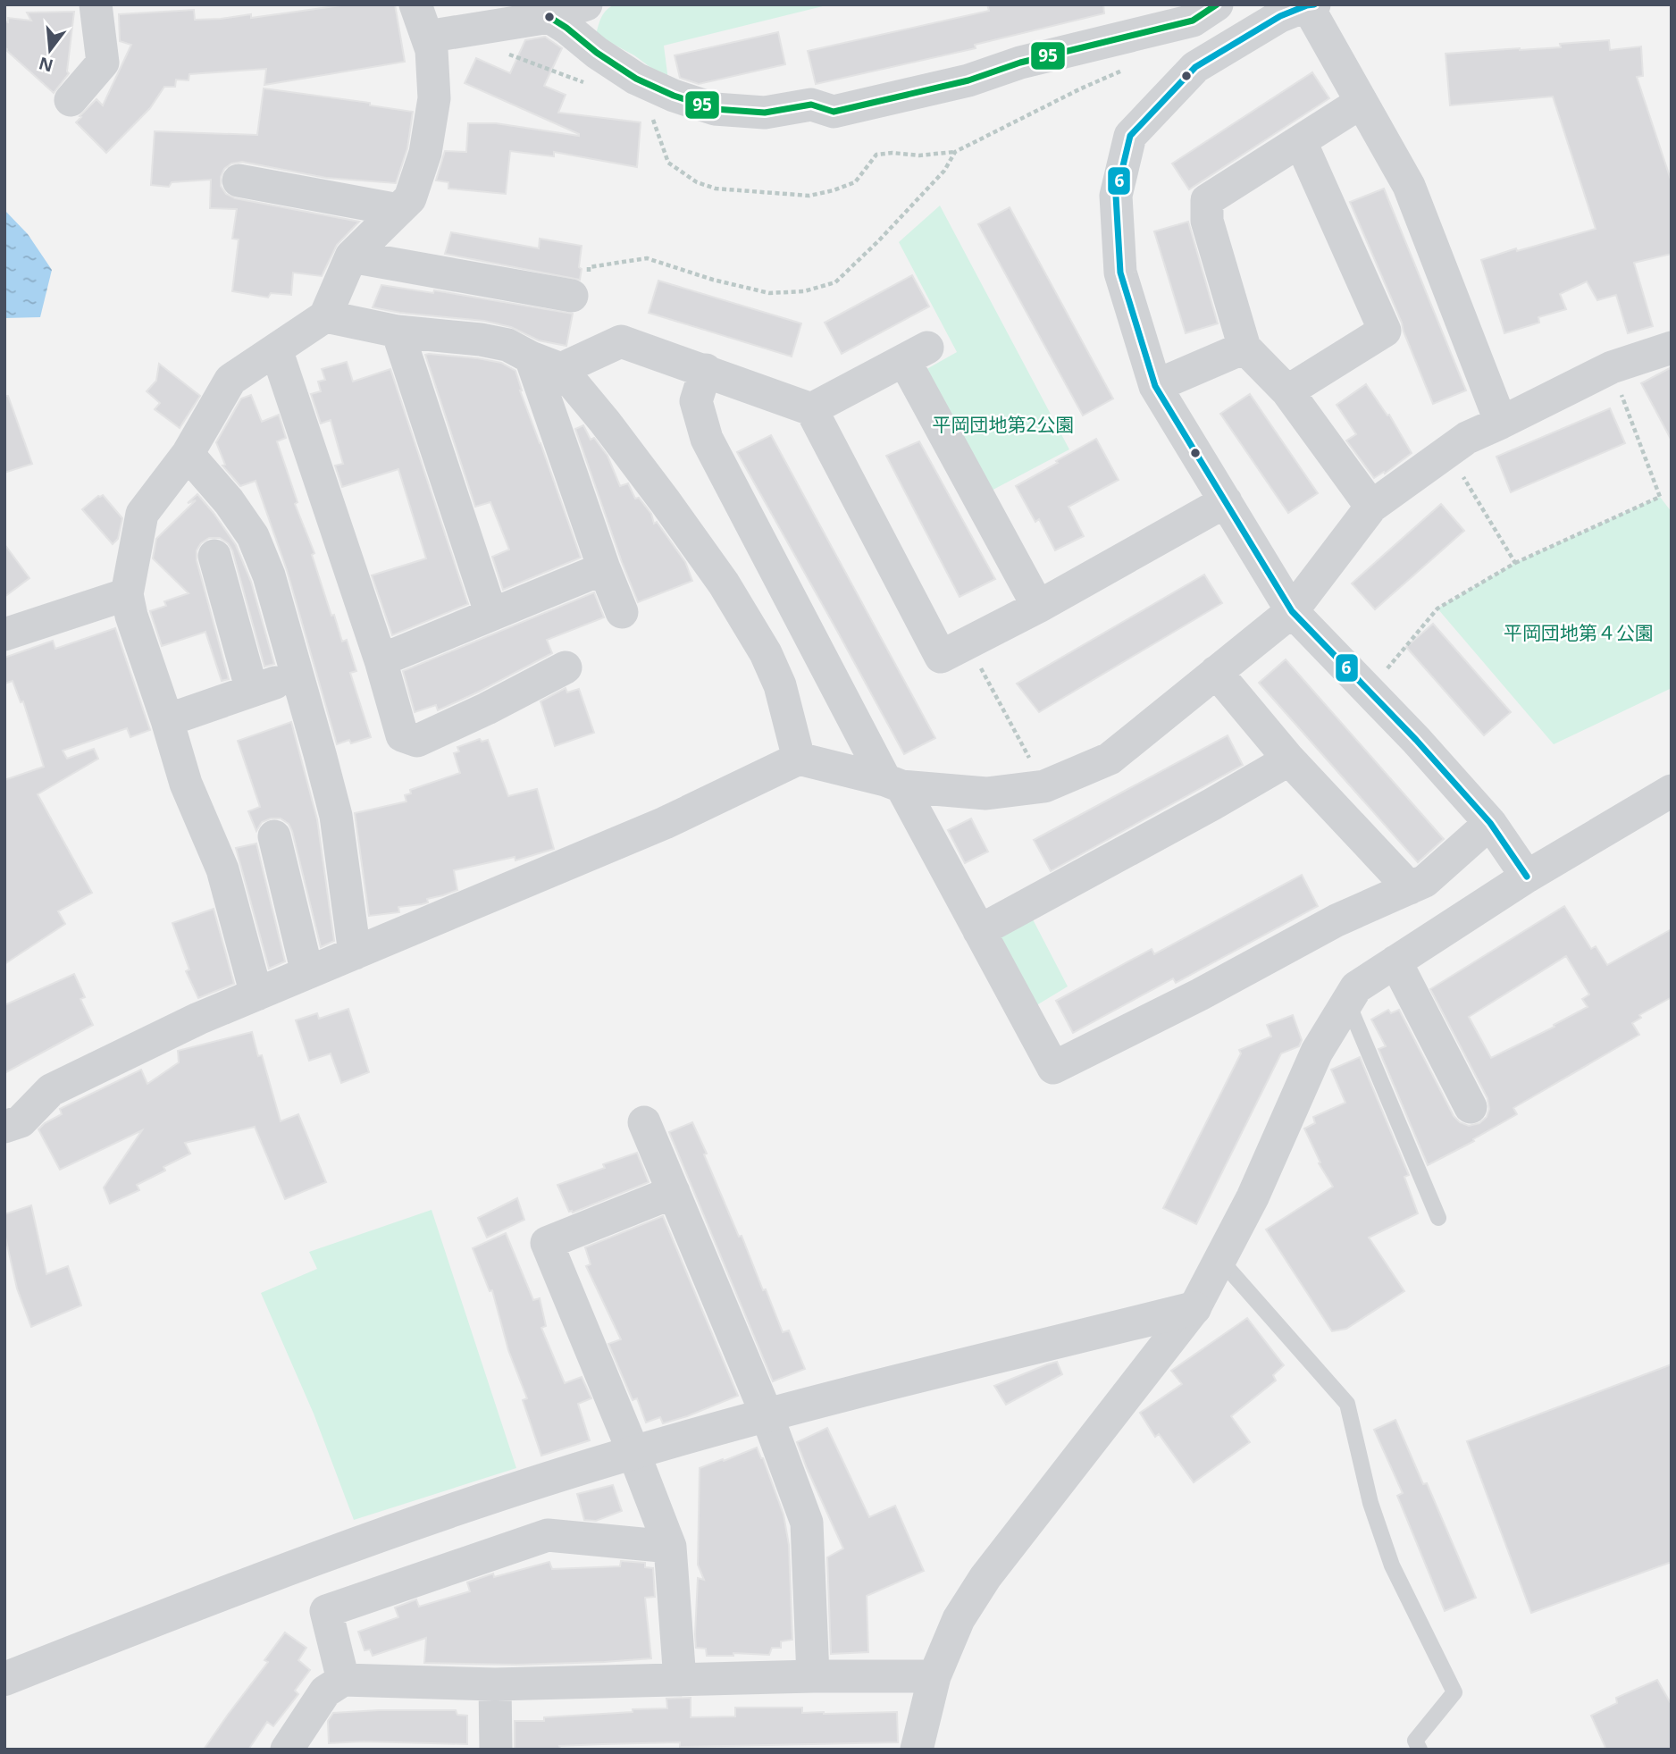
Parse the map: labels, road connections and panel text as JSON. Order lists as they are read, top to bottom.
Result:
{
  "parks": ["平岡団地第2公園", "平岡団地第４公園"],
  "lines": ["transit line 6", "transit line 95"],
  "north": "bottom"
}
